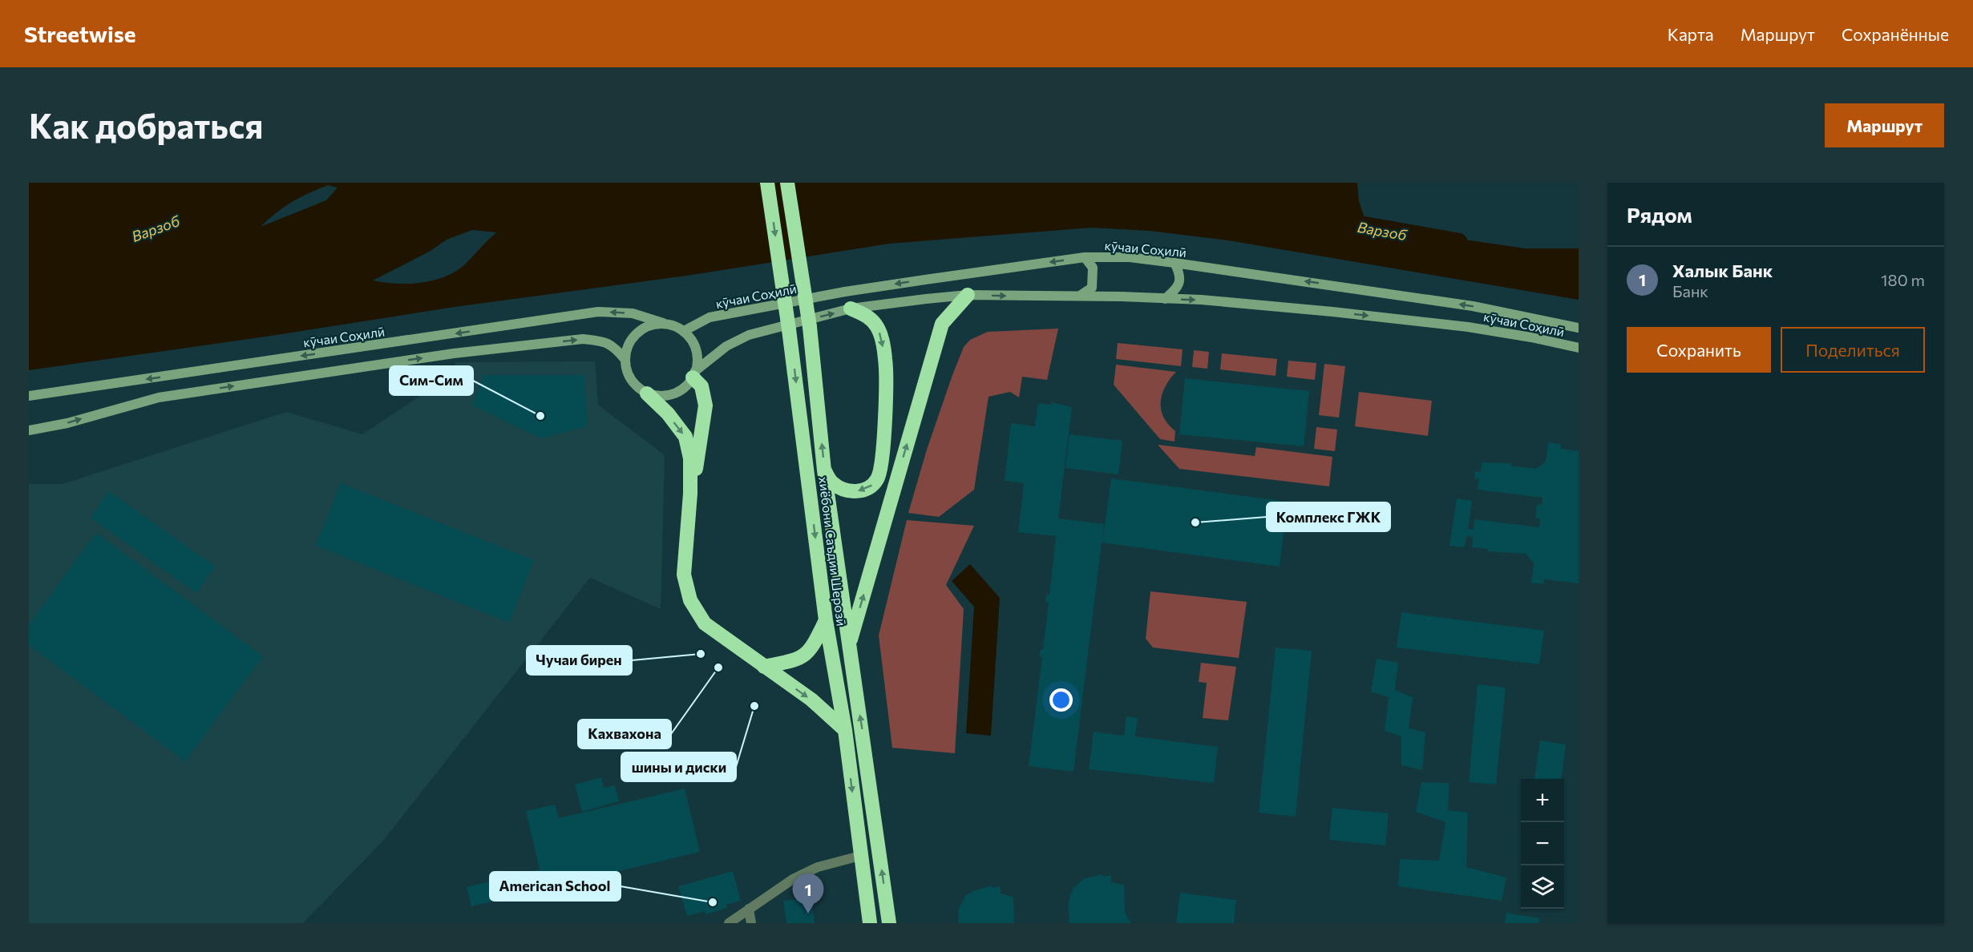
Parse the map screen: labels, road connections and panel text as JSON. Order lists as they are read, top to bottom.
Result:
{
  "streets": {
    "highway": ["хиёбони Саъдии Шерозӣ"],
    "main road": ["кӯчаи Соҳилӣ"]
  },
  "water": ["Варзоб"],
  "places": [
    "Сим-Сим",
    "Комплекс ГЖК",
    "Чучаи бирен",
    "Кахвахона",
    "шины и диски",
    "American School"
  ],
  "page": {
    "header": "Streetwise",
    "nav": ["Карта", "Маршрут", "Сохранённые"],
    "buttons": [
      "Маршрут",
      ["Сохранить", "Поделиться"]
    ],
    "title": "Как добраться",
    "heading": "Рядом",
    "list": [
      {
        "mark": "1",
        "name": "Халык Банк",
        "note": "Банк",
        "value": "180 m"
      }
    ],
    "map_buttons": ["+", "−"],
    "pins": "1"
  }
}
